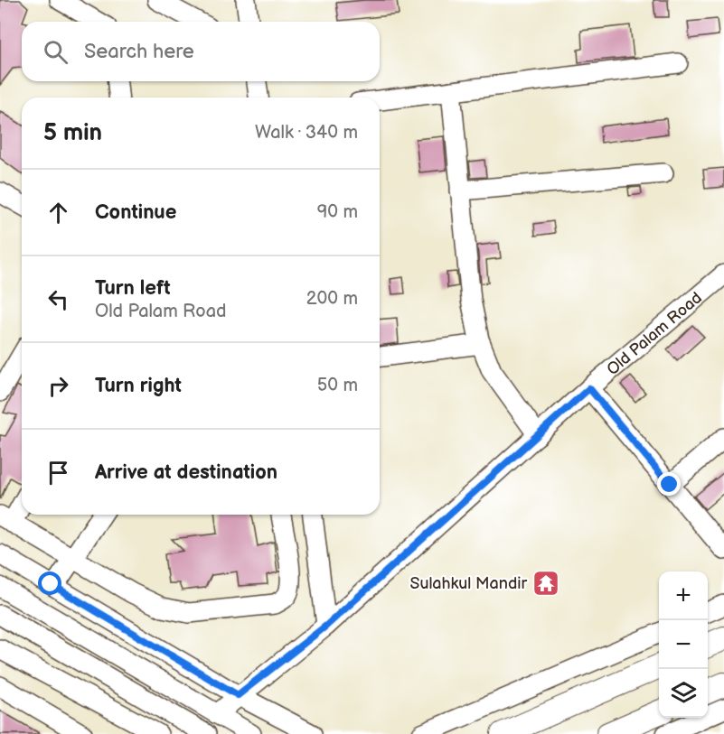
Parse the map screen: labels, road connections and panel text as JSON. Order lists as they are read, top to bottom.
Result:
{
  "streets": {
    "street": ["Old Palam Road"]
  },
  "places": {
    "temple": ["Sulahkul Mandir"]
  },
  "page": {
    "search": "Search here",
    "heading": ["5 min", "Walk · 340 m"],
    "list": [
      ["Continue", "90 m"],
      ["Turn left", "Old Palam Road", "200 m"],
      ["Turn right", "50 m"],
      "Arrive at destination"
    ],
    "map_buttons": ["+", "−"]
  }
}
